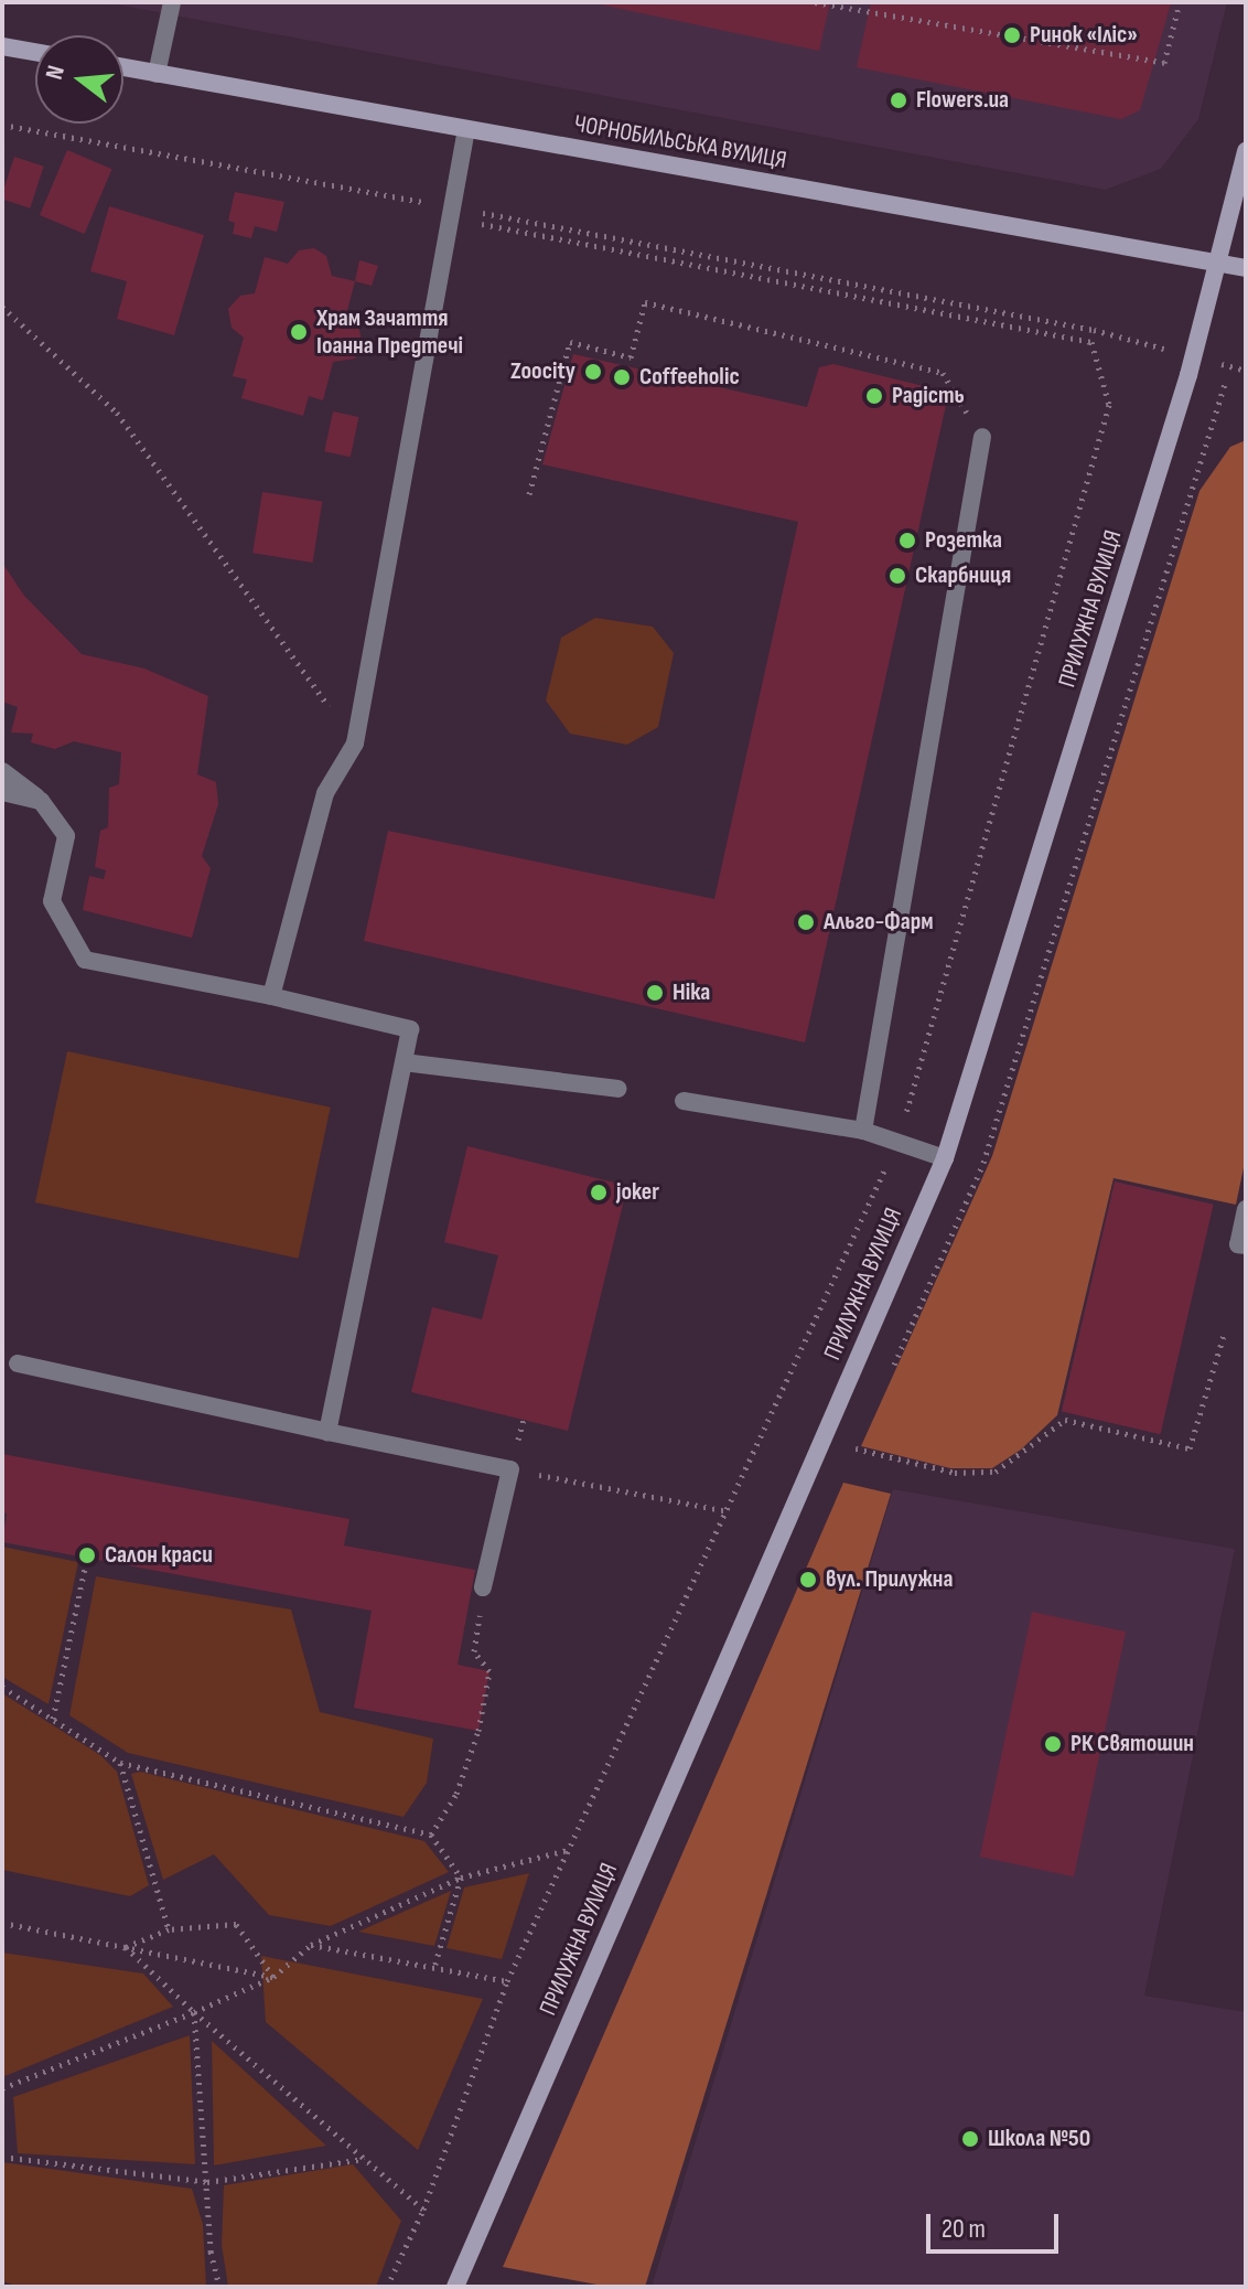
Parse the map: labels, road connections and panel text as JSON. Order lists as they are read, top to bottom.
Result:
{
  "streets": {
    "street": ["ЧОРНОБИЛЬСЬКА ВУЛИЦЯ", "ПРИЛУЖНА ВУЛИЦЯ"]
  },
  "crossings": [
    ["ЧОРНОБИЛЬСЬКА ВУЛИЦЯ", "ПРИЛУЖНА ВУЛИЦЯ"]
  ],
  "places": [
    "Ринок «Іліс»",
    "Flowers.ua",
    "Храм Зачаття Іоанна Предтечі",
    "Zoocity",
    "Coffeeholic",
    "Радість",
    "Розетка",
    "Скарбниця",
    "Альго-Фарм",
    "Ніка",
    "joker",
    "Салон краси",
    "вул. Прилужна",
    "РК Святошин",
    "Школа №50"
  ],
  "scale_bar": "20 m",
  "north": "left"
}
